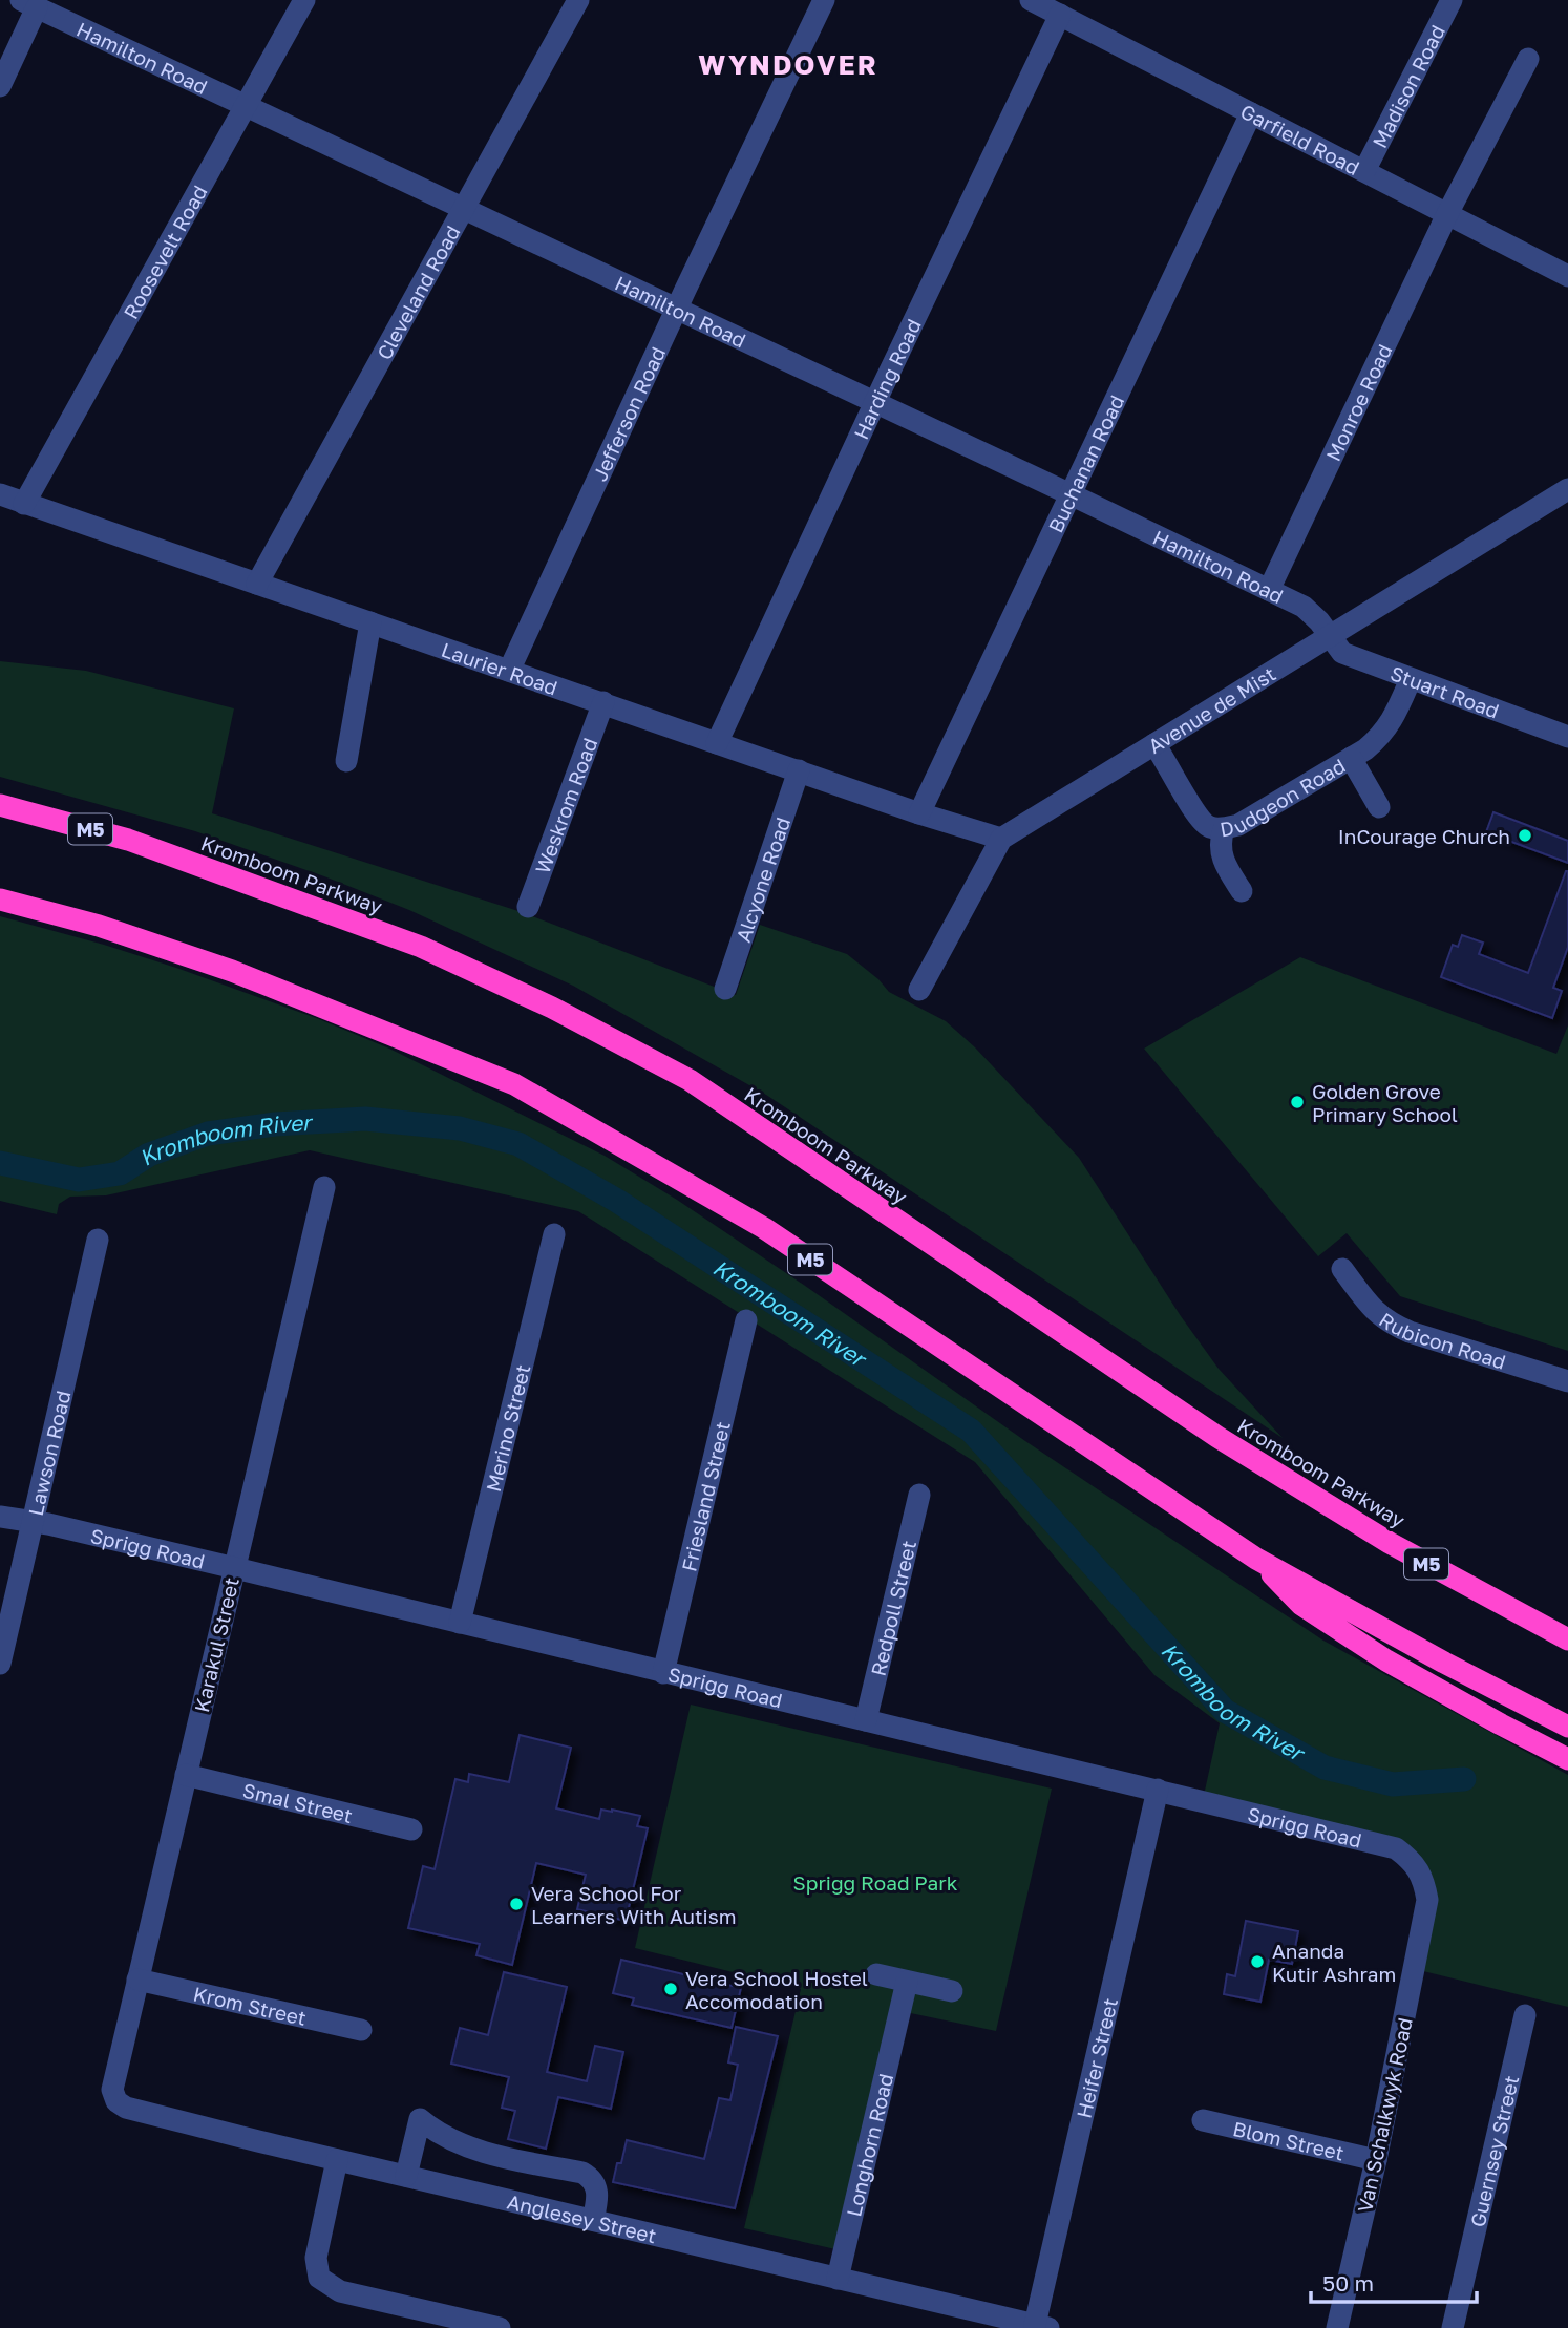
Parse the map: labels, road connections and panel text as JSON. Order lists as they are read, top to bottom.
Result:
{
  "streets": {
    "highway": ["M5", "Kromboom Parkway"],
    "street": [
      "Hamilton Road",
      "Madison Road",
      "Garfield Road",
      "Roosevelt Road",
      "Cleveland Road",
      "Harding Road",
      "Monroe Road",
      "Jefferson Road",
      "Buchanan Road",
      "Laurier Road",
      "Stuart Road",
      "Avenue de Mist",
      "Dudgeon Road",
      "Weskrom Road",
      "Alcyone Road",
      "Rubicon Road",
      "Merino Street",
      "Lawson Road",
      "Friesland Street",
      "Sprigg Road",
      "Redpoll Street",
      "Karakul Street",
      "Smal Street",
      "Krom Street",
      "Heifer Street",
      "Van Schalkwyk Road",
      "Blom Street",
      "Longhorn Road",
      "Guernsey Street",
      "Anglesey Street"
    ]
  },
  "crossings": [
    ["Hamilton Road", "Roosevelt Road"],
    ["Hamilton Road", "Cleveland Road"],
    ["Hamilton Road", "Harding Road"],
    ["Hamilton Road", "Monroe Road"],
    ["Hamilton Road", "Jefferson Road"],
    ["Hamilton Road", "Buchanan Road"],
    ["Hamilton Road", "Stuart Road"],
    ["Hamilton Road", "Avenue de Mist"],
    ["Madison Road", "Garfield Road"],
    ["Garfield Road", "Harding Road"],
    ["Garfield Road", "Monroe Road"],
    ["Garfield Road", "Buchanan Road"],
    ["Roosevelt Road", "Laurier Road"],
    ["Cleveland Road", "Laurier Road"],
    ["Harding Road", "Laurier Road"],
    ["Jefferson Road", "Laurier Road"],
    ["Buchanan Road", "Laurier Road"],
    ["Laurier Road", "Avenue de Mist"],
    ["Laurier Road", "Weskrom Road"],
    ["Laurier Road", "Alcyone Road"],
    ["Stuart Road", "Avenue de Mist"],
    ["Stuart Road", "Dudgeon Road"],
    ["Avenue de Mist", "Dudgeon Road"],
    ["Merino Street", "Sprigg Road"],
    ["Lawson Road", "Sprigg Road"],
    ["Friesland Street", "Sprigg Road"],
    ["Sprigg Road", "Redpoll Street"],
    ["Sprigg Road", "Karakul Street"],
    ["Sprigg Road", "Heifer Street"],
    ["Sprigg Road", "Van Schalkwyk Road"],
    ["Karakul Street", "Smal Street"],
    ["Karakul Street", "Krom Street"],
    ["Karakul Street", "Anglesey Street"],
    ["Heifer Street", "Anglesey Street"],
    ["Van Schalkwyk Road", "Blom Street"],
    ["Longhorn Road", "Anglesey Street"]
  ],
  "districts": ["WYNDOVER"],
  "water": ["Kromboom River"],
  "parks": ["Sprigg Road Park"],
  "places": [
    "InCourage Church",
    "Golden Grove Primary School",
    "Vera School For Learners With Autism",
    "Ananda Kutir Ashram",
    "Vera School Hostel Accomodation"
  ],
  "scale_bar": "50 m"
}
